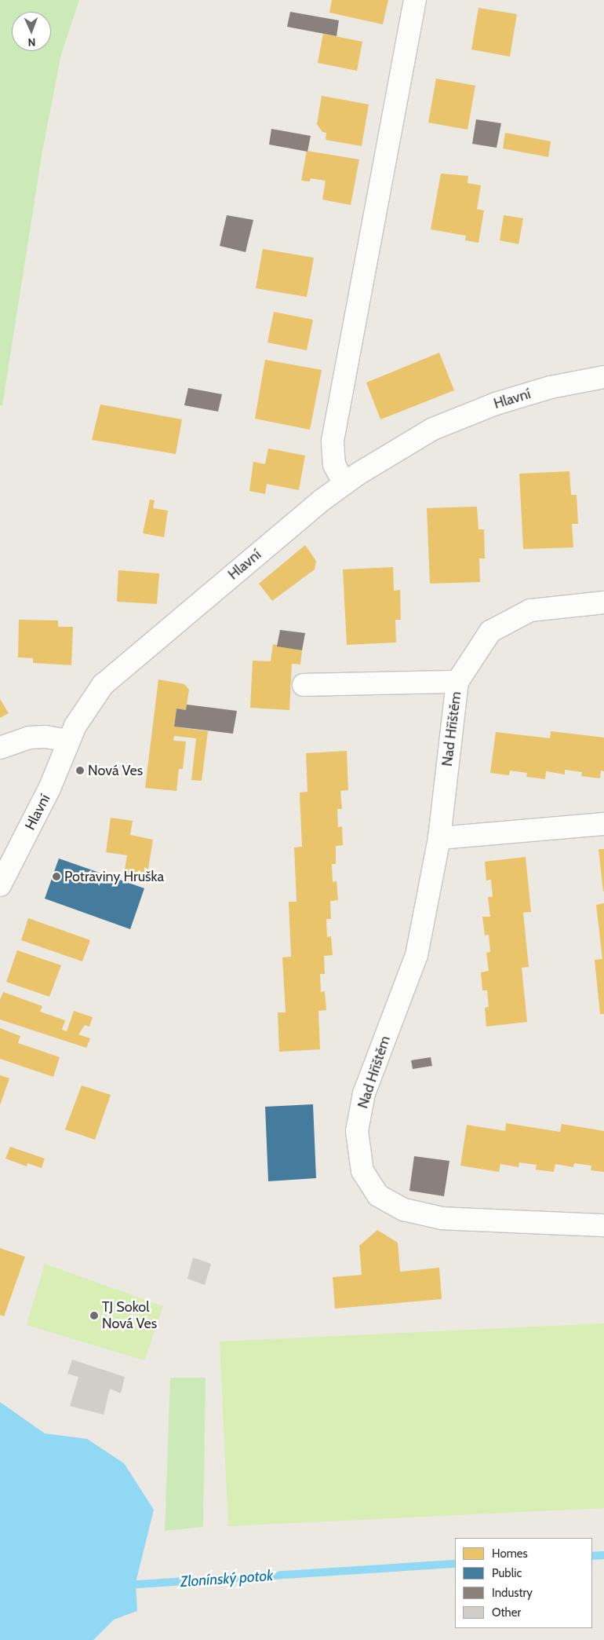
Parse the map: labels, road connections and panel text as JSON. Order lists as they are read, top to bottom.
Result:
{
  "streets": {
    "street": ["Hlavní", "Nad Hřištěm"]
  },
  "water": ["Zlonínský potok"],
  "places": ["Nová Ves", "Potraviny Hruška", "TJ Sokol Nová Ves"],
  "legend": [
    "Homes",
    "Public",
    "Industry",
    "Other"
  ],
  "north": "bottom"
}
